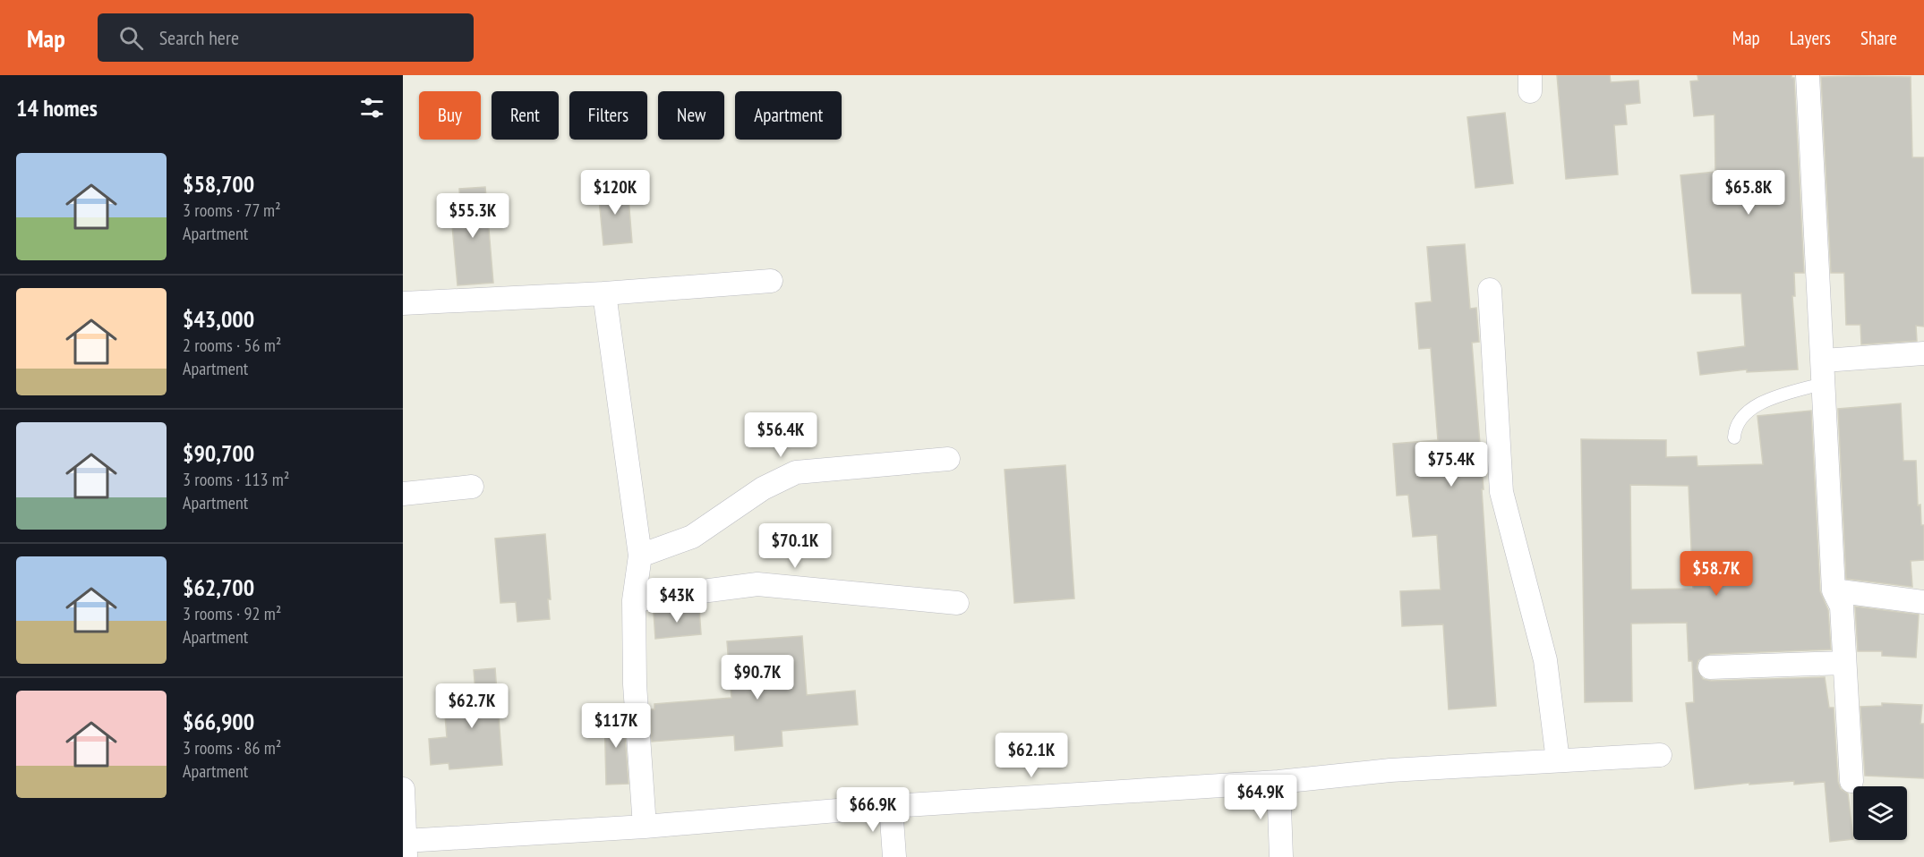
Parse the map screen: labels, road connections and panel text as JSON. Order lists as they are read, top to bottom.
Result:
{
  "page": {
    "header": "Map",
    "search": "Search here",
    "nav": ["Map", "Layers", "Share"],
    "heading": "14 homes",
    "chip": [
      "Buy",
      "Rent",
      "Filters",
      "New",
      "Apartment"
    ],
    "list": [
      {
        "name": "$58,700",
        "note": "3 rooms · 77 m² · Apartment"
      },
      {
        "name": "$43,000",
        "note": "2 rooms · 56 m² · Apartment"
      },
      {
        "name": "$90,700",
        "note": "3 rooms · 113 m² · Apartment"
      },
      {
        "name": "$62,700",
        "note": "3 rooms · 92 m² · Apartment"
      },
      {
        "name": "$66,900",
        "note": "3 rooms · 86 m² · Apartment"
      }
    ],
    "price": [
      "$120K",
      "$65.8K",
      "$55.3K",
      "$56.4K",
      "$75.4K",
      "$70.1K",
      "$58.7K",
      "$43K",
      "$90.7K",
      "$62.7K",
      "$117K",
      "$62.1K",
      "$64.9K",
      "$66.9K"
    ]
  }
}
